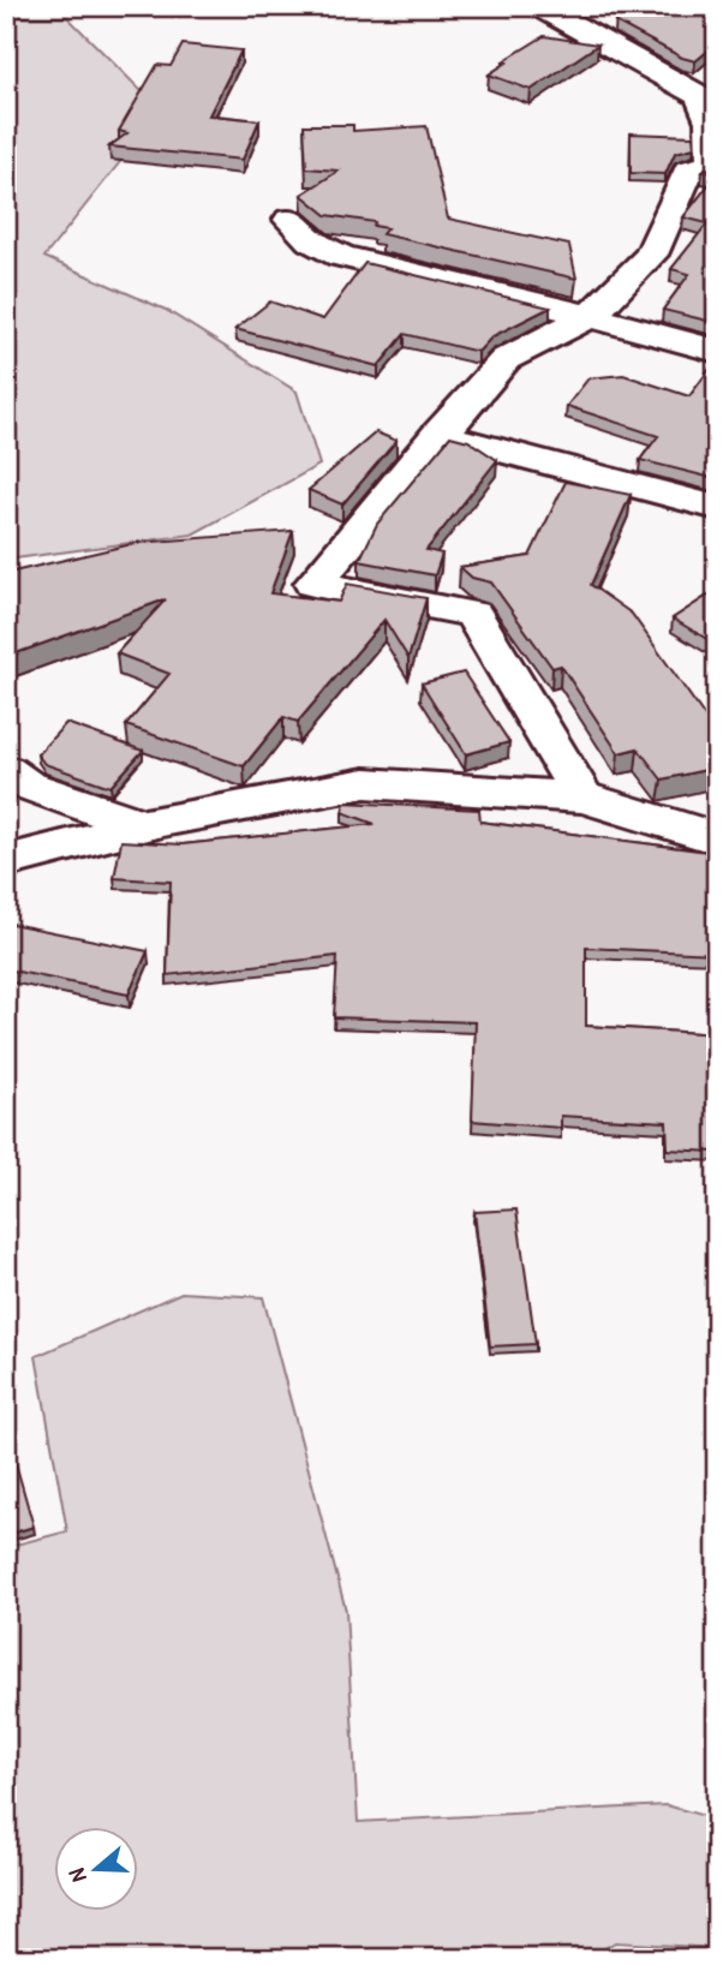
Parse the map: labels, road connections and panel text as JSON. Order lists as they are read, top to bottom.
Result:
{
  "north": "left"
}
